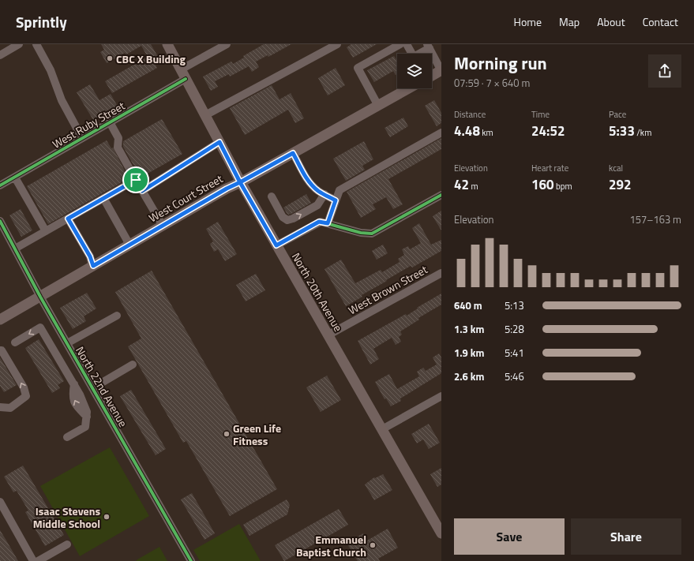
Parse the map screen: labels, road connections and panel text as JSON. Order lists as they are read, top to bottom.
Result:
{
  "streets": {
    "main road": ["West Court Street", "North 20th Avenue"],
    "street": ["West Ruby Street", "West Brown Street", "North 22nd Avenue"]
  },
  "crossings": [
    ["West Ruby Street", "North 20th Avenue"],
    ["West Court Street", "North 20th Avenue"],
    ["West Court Street", "North 22nd Avenue"],
    ["West Brown Street", "North 20th Avenue"]
  ],
  "places": [
    "CBC X Building",
    "Green Life Fitness",
    "Isaac Stevens Middle School",
    "Emmanuel Baptist Church"
  ],
  "page": {
    "header": "Sprintly",
    "nav": [
      "Home",
      "Map",
      "About",
      "Contact"
    ],
    "heading": ["Morning run", "07:59 · 7 × 640 m"],
    "stats": [
      ["Distance", "4.48 km"],
      ["Time", "24:52"],
      ["Pace", "5:33 /km"],
      ["Elevation", "42 m"],
      ["Heart rate", "160 bpm"],
      ["kcal", "292"]
    ],
    "chart": ["Elevation", "157–163 m"],
    "list": [
      {
        "name": "640 m",
        "note": "5:13"
      },
      {
        "name": "1.3 km",
        "note": "5:28"
      },
      {
        "name": "1.9 km",
        "note": "5:41"
      },
      {
        "name": "2.6 km",
        "note": "5:46"
      }
    ],
    "buttons": ["Save", "Share"]
  }
}
